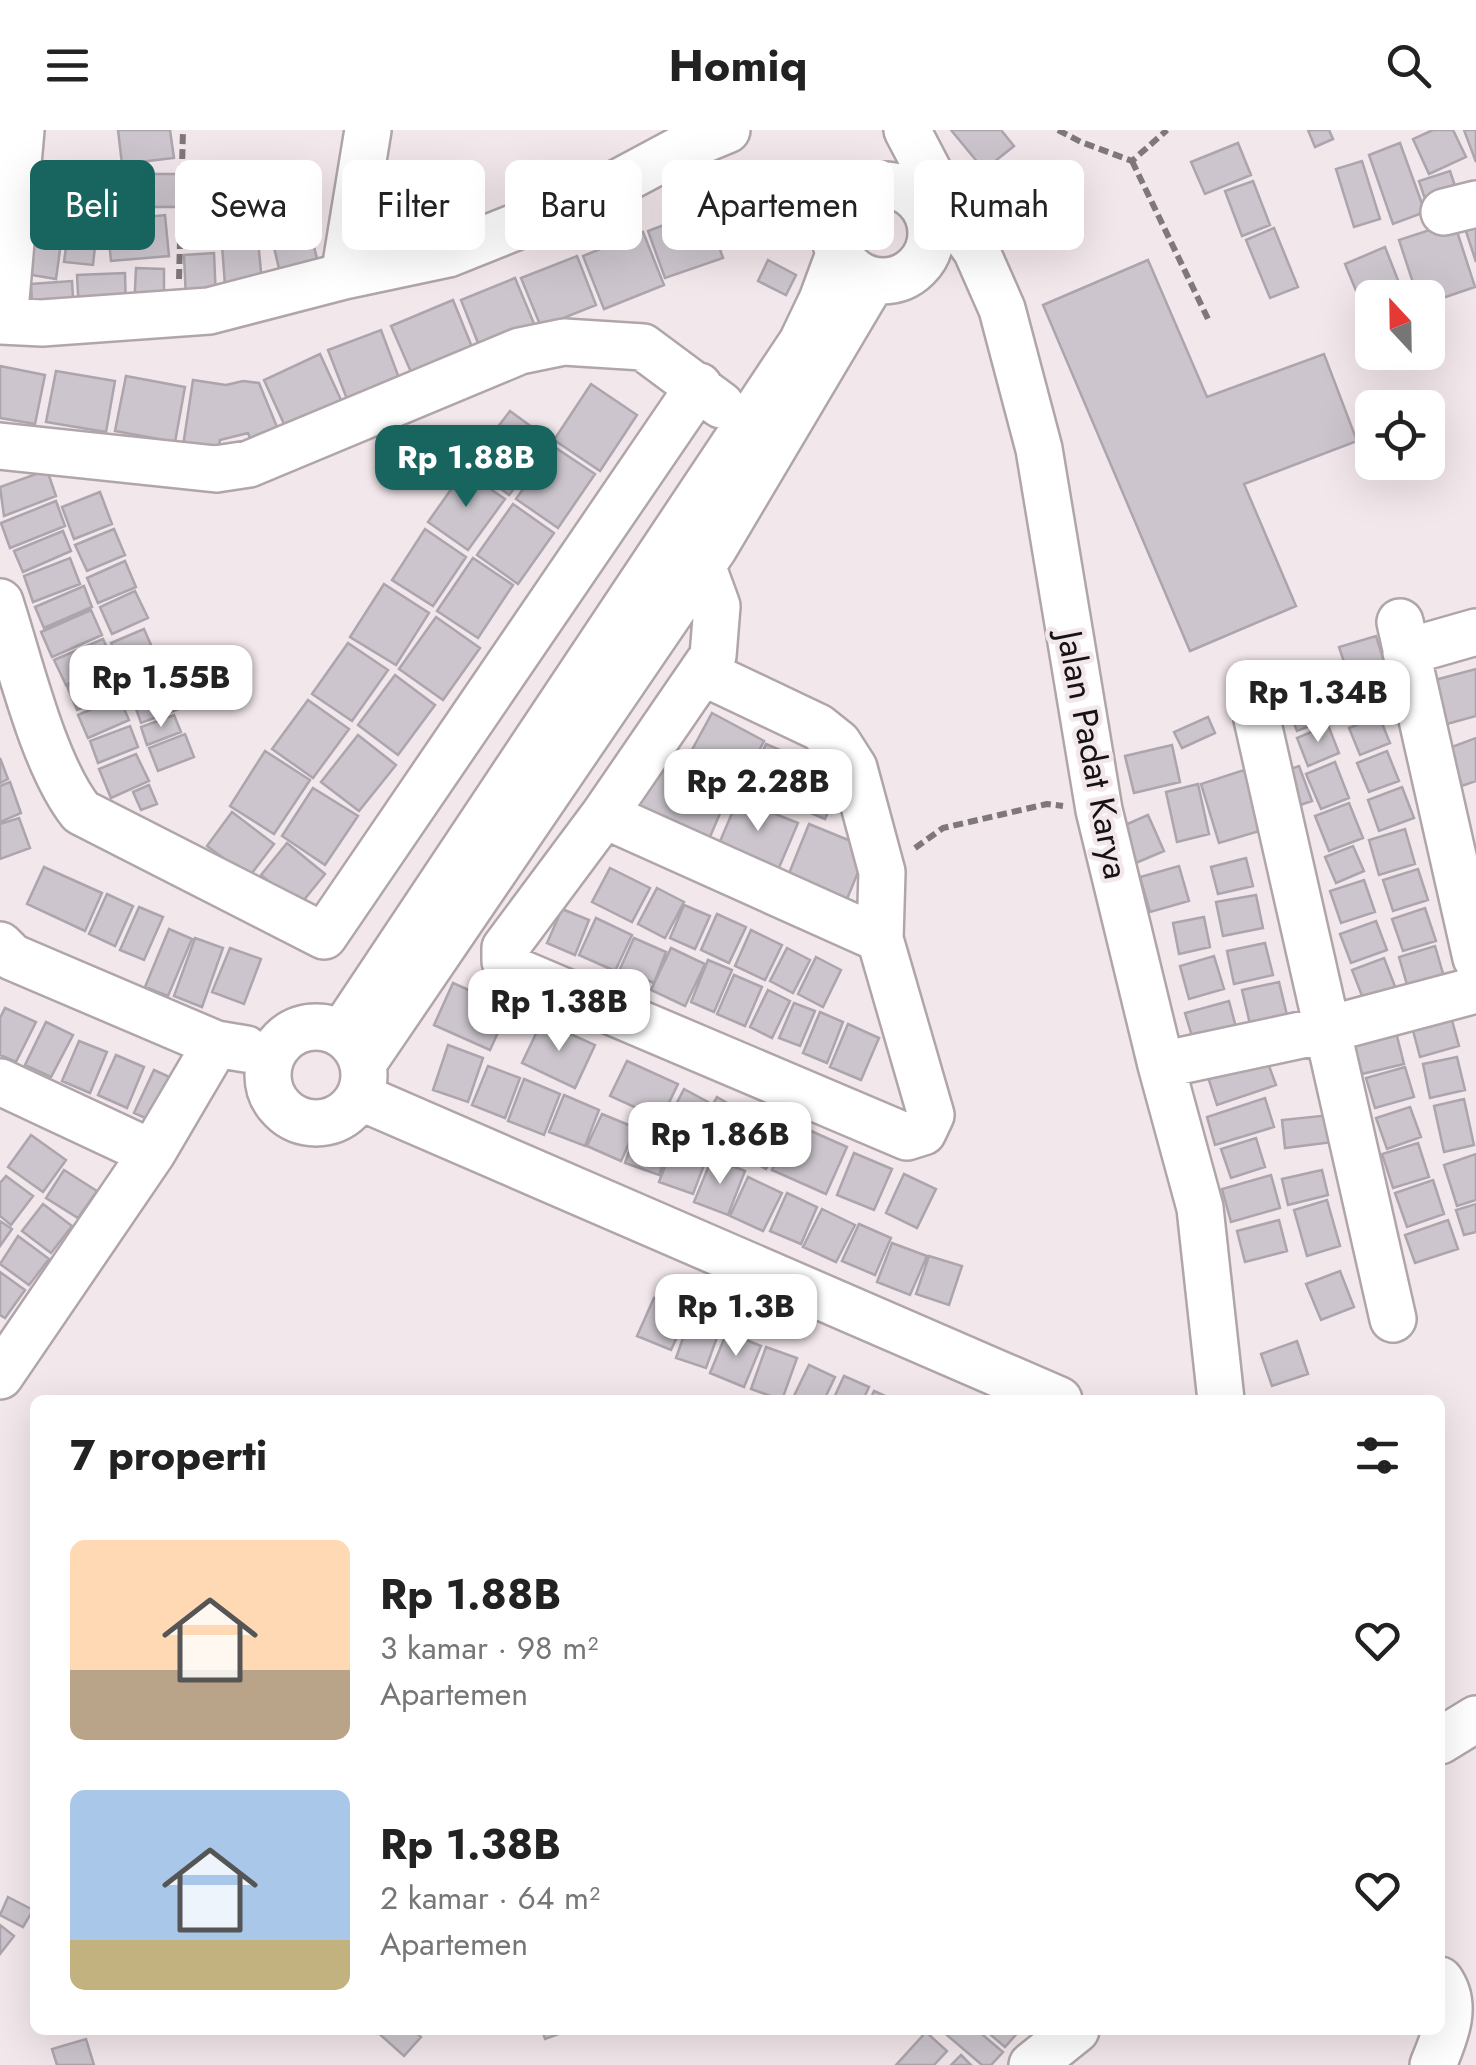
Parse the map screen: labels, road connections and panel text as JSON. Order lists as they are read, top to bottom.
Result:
{
  "streets": {
    "street": ["Jalan Padat Karya"]
  },
  "north": "top",
  "page": {
    "header": "Homiq",
    "chip": [
      "Beli",
      "Sewa",
      "Filter",
      "Baru",
      "Apartemen",
      "Rumah"
    ],
    "price": [
      "Rp 1.88B",
      "Rp 1.55B",
      "Rp 1.34B",
      "Rp 2.28B",
      "Rp 1.38B",
      "Rp 1.86B",
      "Rp 1.3B"
    ],
    "heading": "7 properti",
    "list": [
      {
        "name": "Rp 1.88B",
        "note": "3 kamar · 98 m² · Apartemen"
      },
      {
        "name": "Rp 1.38B",
        "note": "2 kamar · 64 m² · Apartemen"
      }
    ]
  }
}
